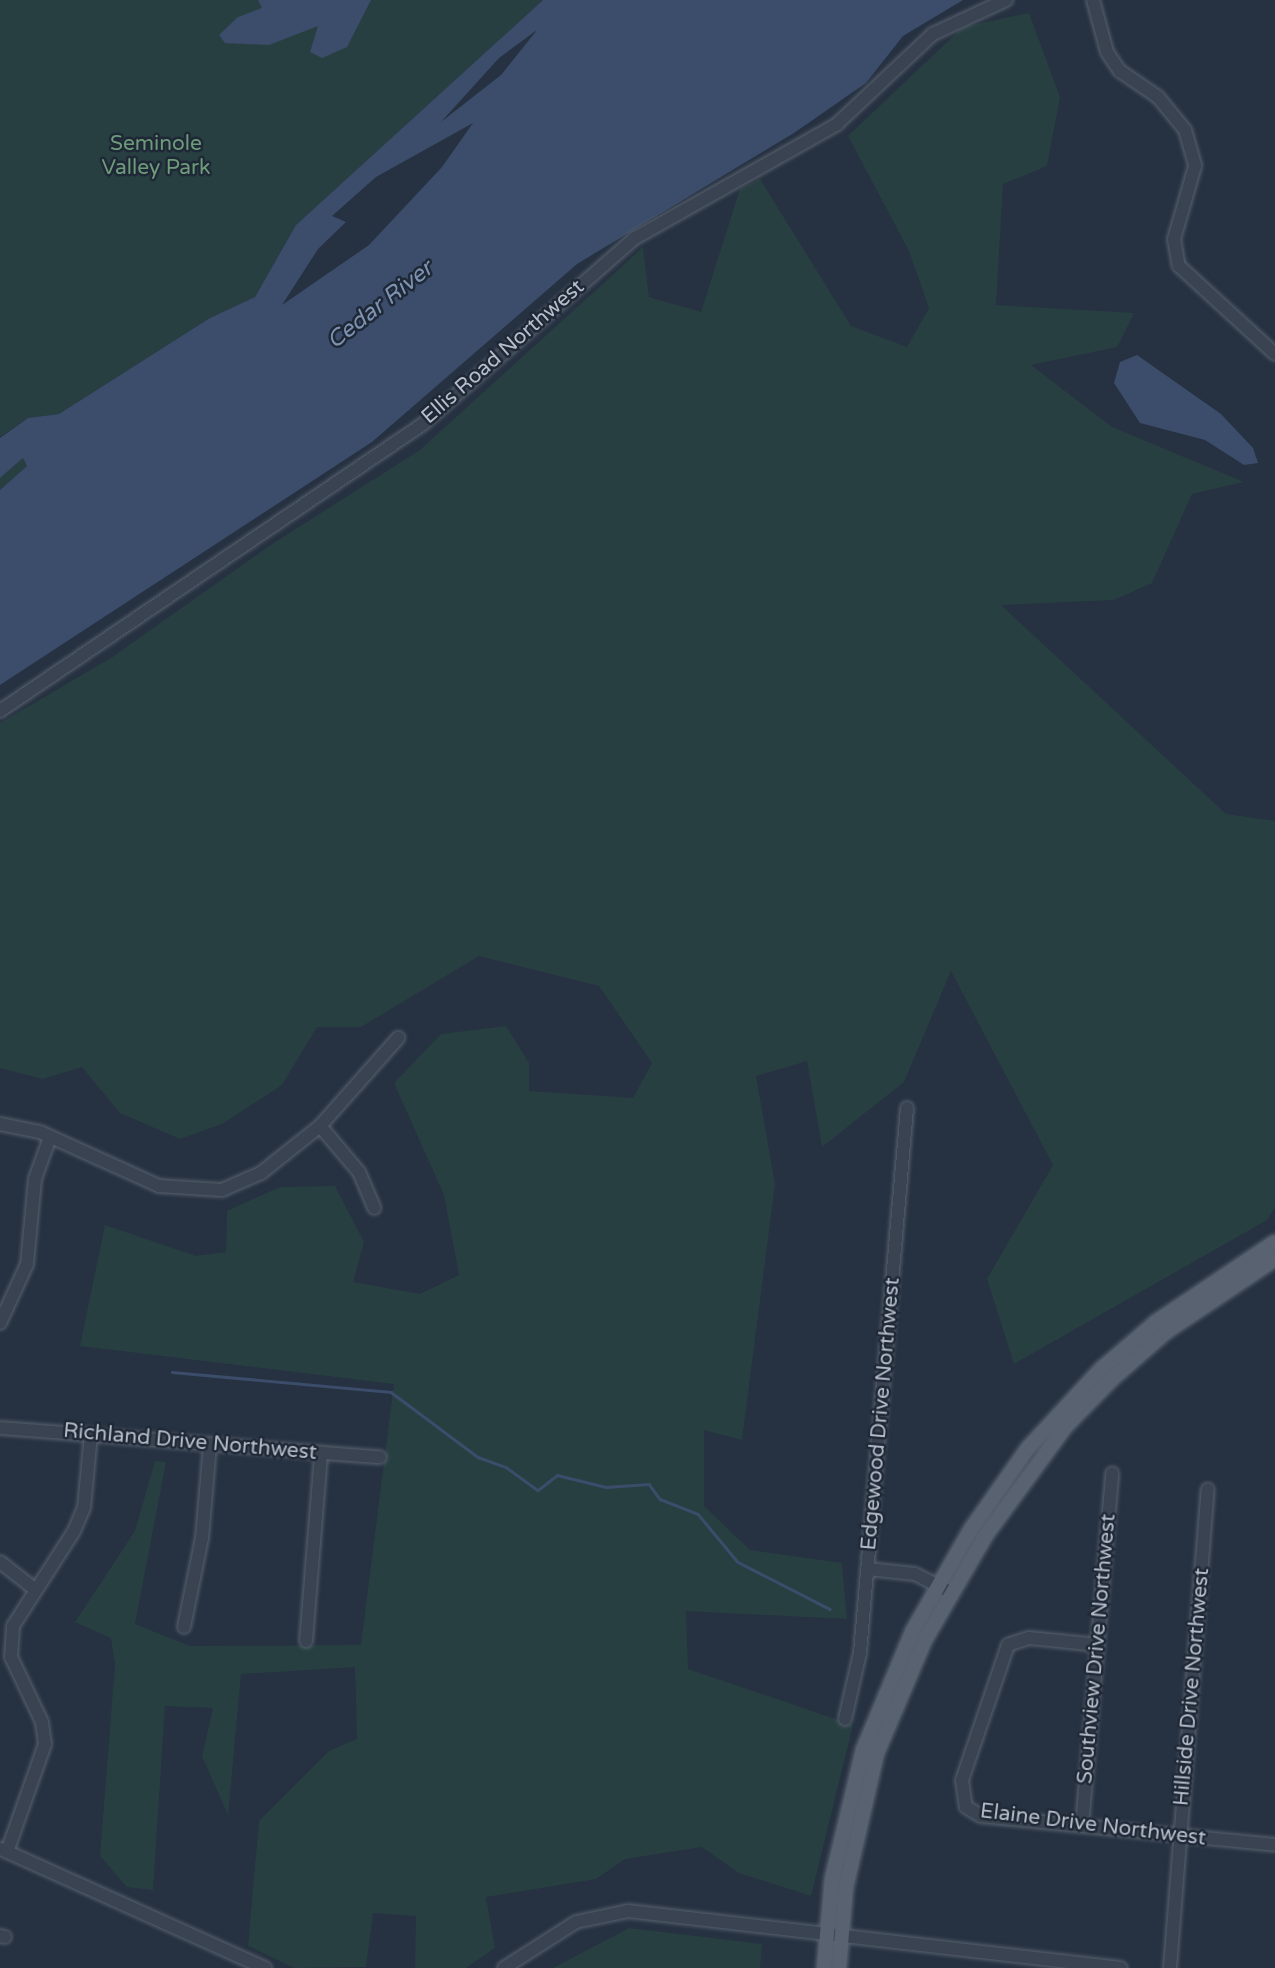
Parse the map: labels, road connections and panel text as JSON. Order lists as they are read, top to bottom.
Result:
{
  "streets": {
    "street": [
      "Ellis Road Northwest",
      "Edgewood Drive Northwest",
      "Richland Drive Northwest",
      "Southview Drive Northwest",
      "Hillside Drive Northwest",
      "Elaine Drive Northwest"
    ]
  },
  "crossings": [
    ["Southview Drive Northwest", "Elaine Drive Northwest"],
    ["Hillside Drive Northwest", "Elaine Drive Northwest"]
  ],
  "water": ["Cedar River"],
  "parks": ["Seminole Valley Park"]
}
